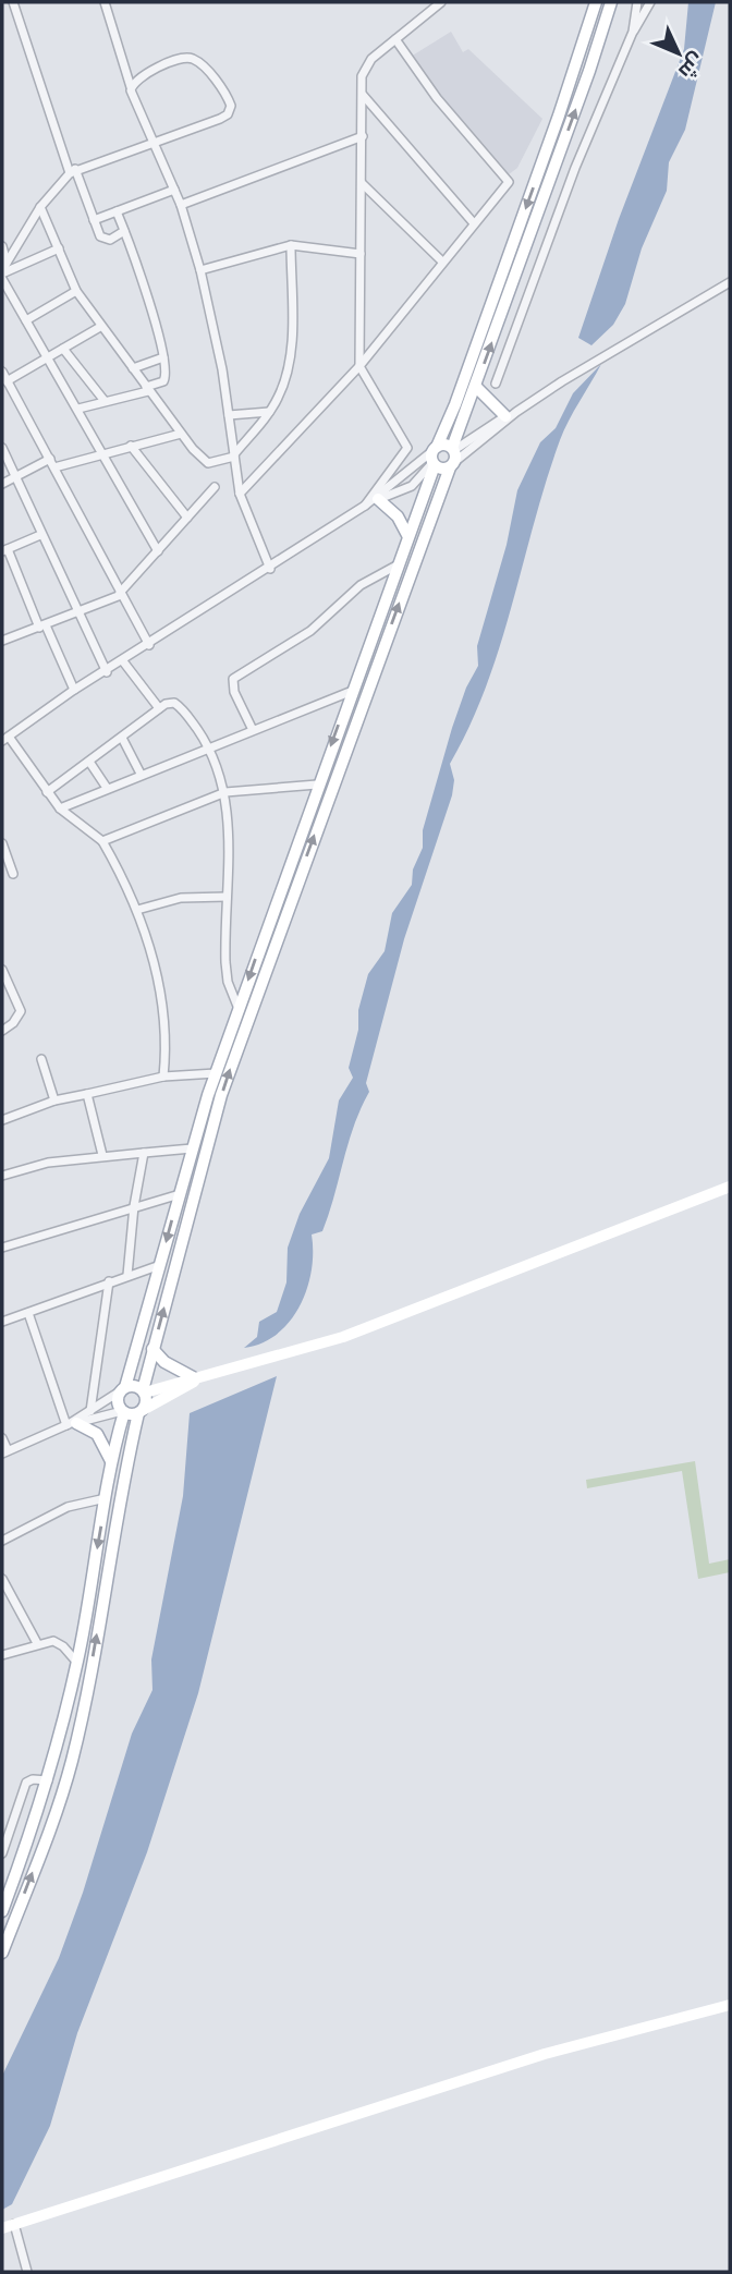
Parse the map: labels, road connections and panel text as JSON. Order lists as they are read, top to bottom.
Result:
{
  "north": "bottom right"
}
